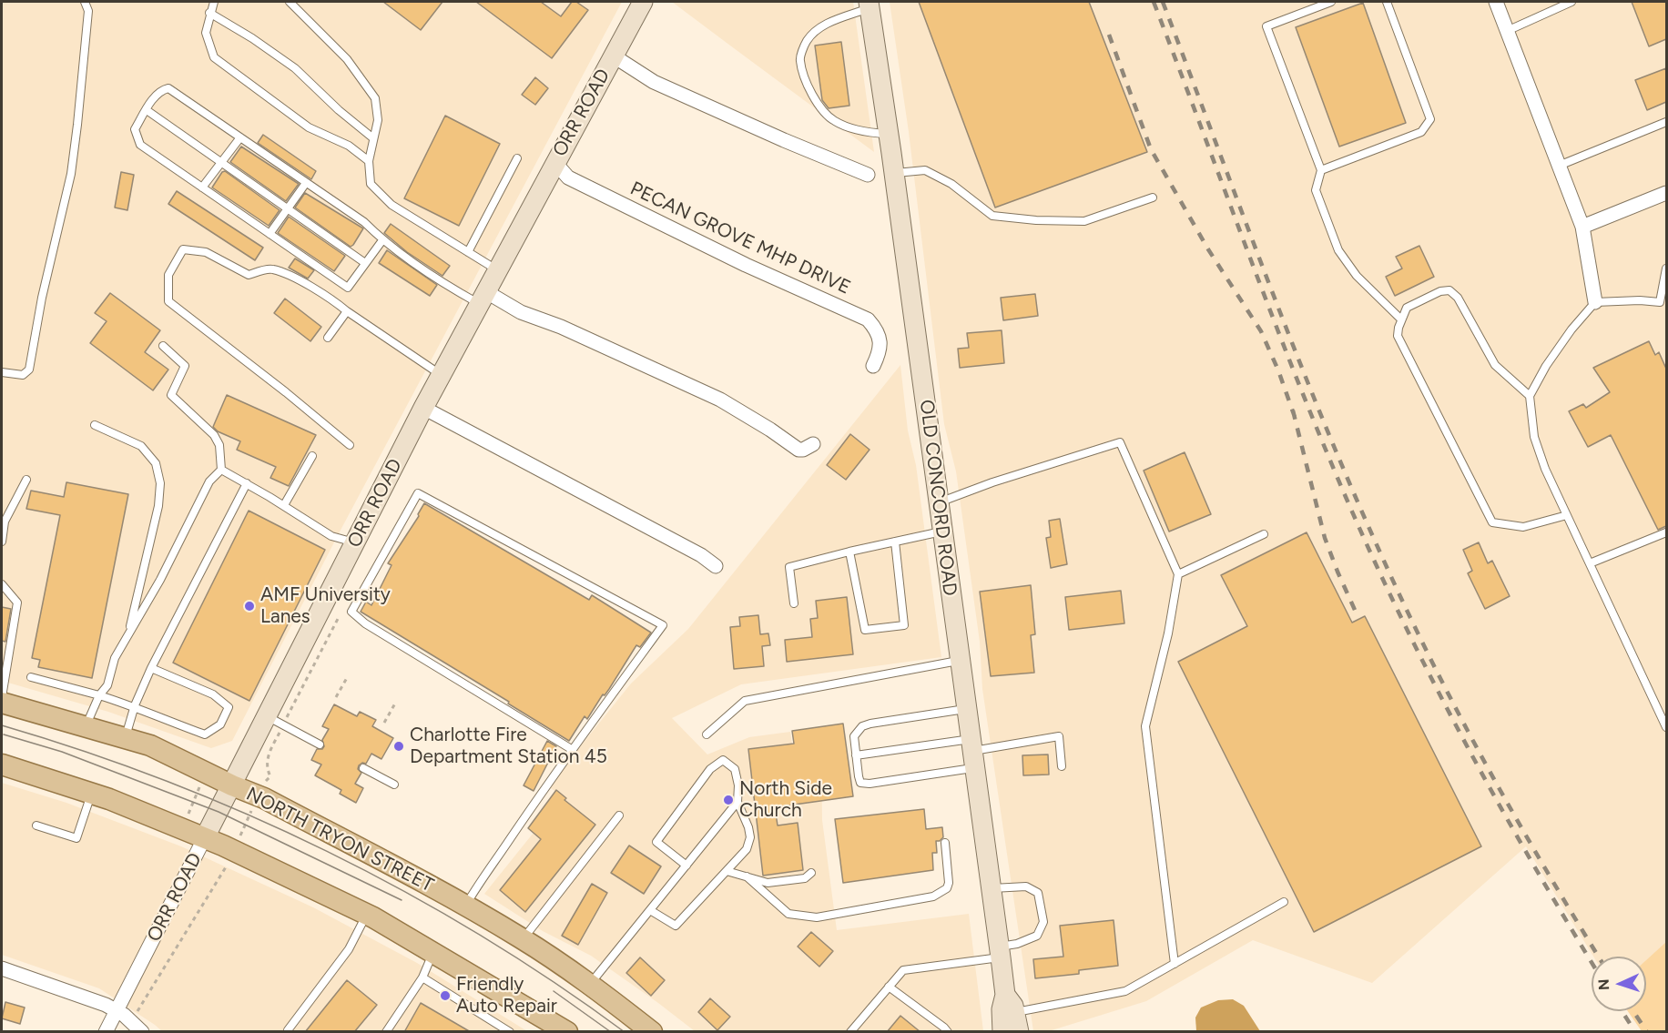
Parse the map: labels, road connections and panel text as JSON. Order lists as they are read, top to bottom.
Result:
{
  "streets": {
    "main road": ["NORTH TRYON STREET"],
    "street": ["ORR ROAD", "PECAN GROVE MHP DRIVE", "OLD CONCORD ROAD"]
  },
  "crossings": [
    ["ORR ROAD", "PECAN GROVE MHP DRIVE"],
    ["ORR ROAD", "NORTH TRYON STREET"]
  ],
  "places": [
    "AMF University Lanes",
    "Charlotte Fire Department Station 45",
    "North Side Church",
    "Friendly Auto Repair"
  ],
  "north": "left"
}
